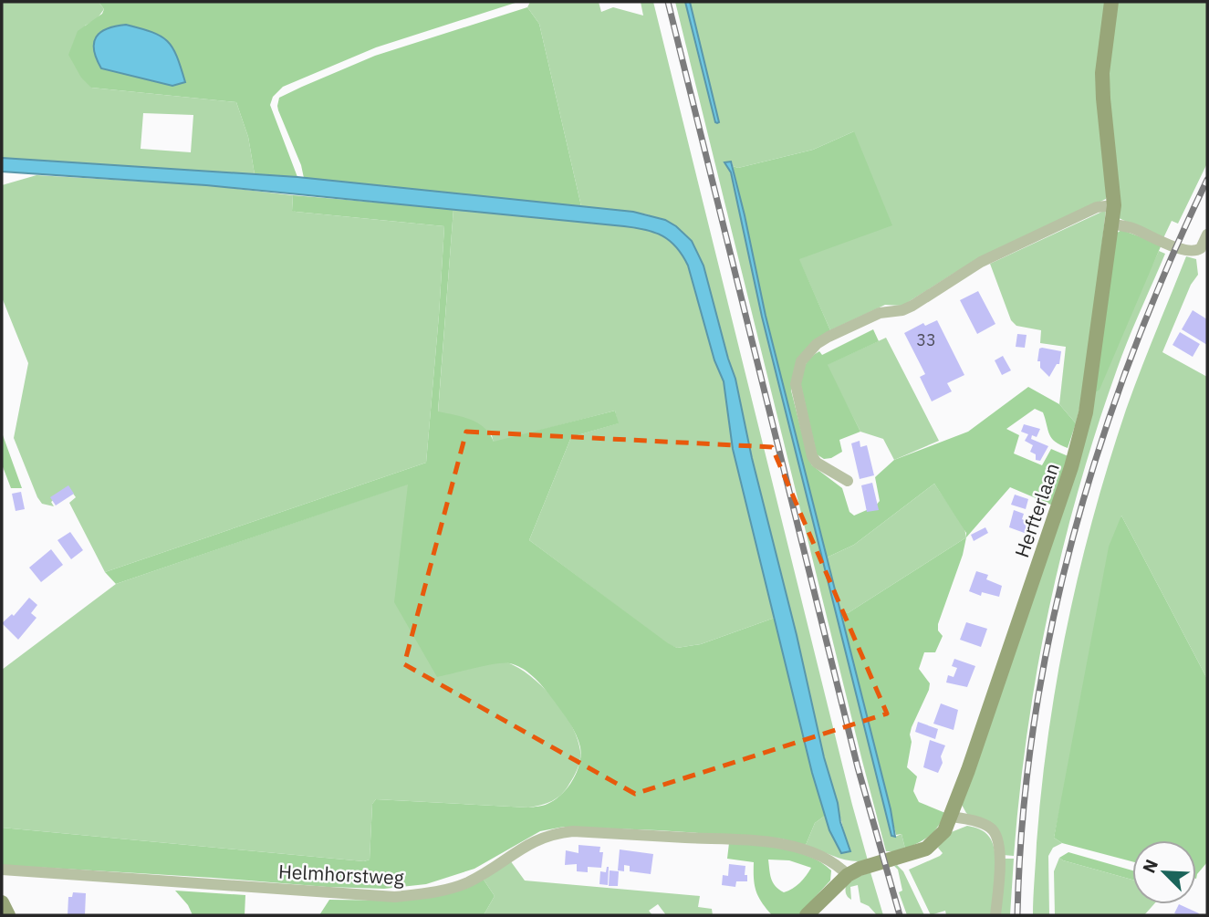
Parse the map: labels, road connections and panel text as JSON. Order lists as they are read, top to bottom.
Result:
{
  "streets": {
    "street": ["Herfterlaan", "Helmhorstweg"]
  },
  "crossings": [
    ["Herfterlaan", "Helmhorstweg"]
  ],
  "house_numbers": ["33"],
  "north": "top left"
}
